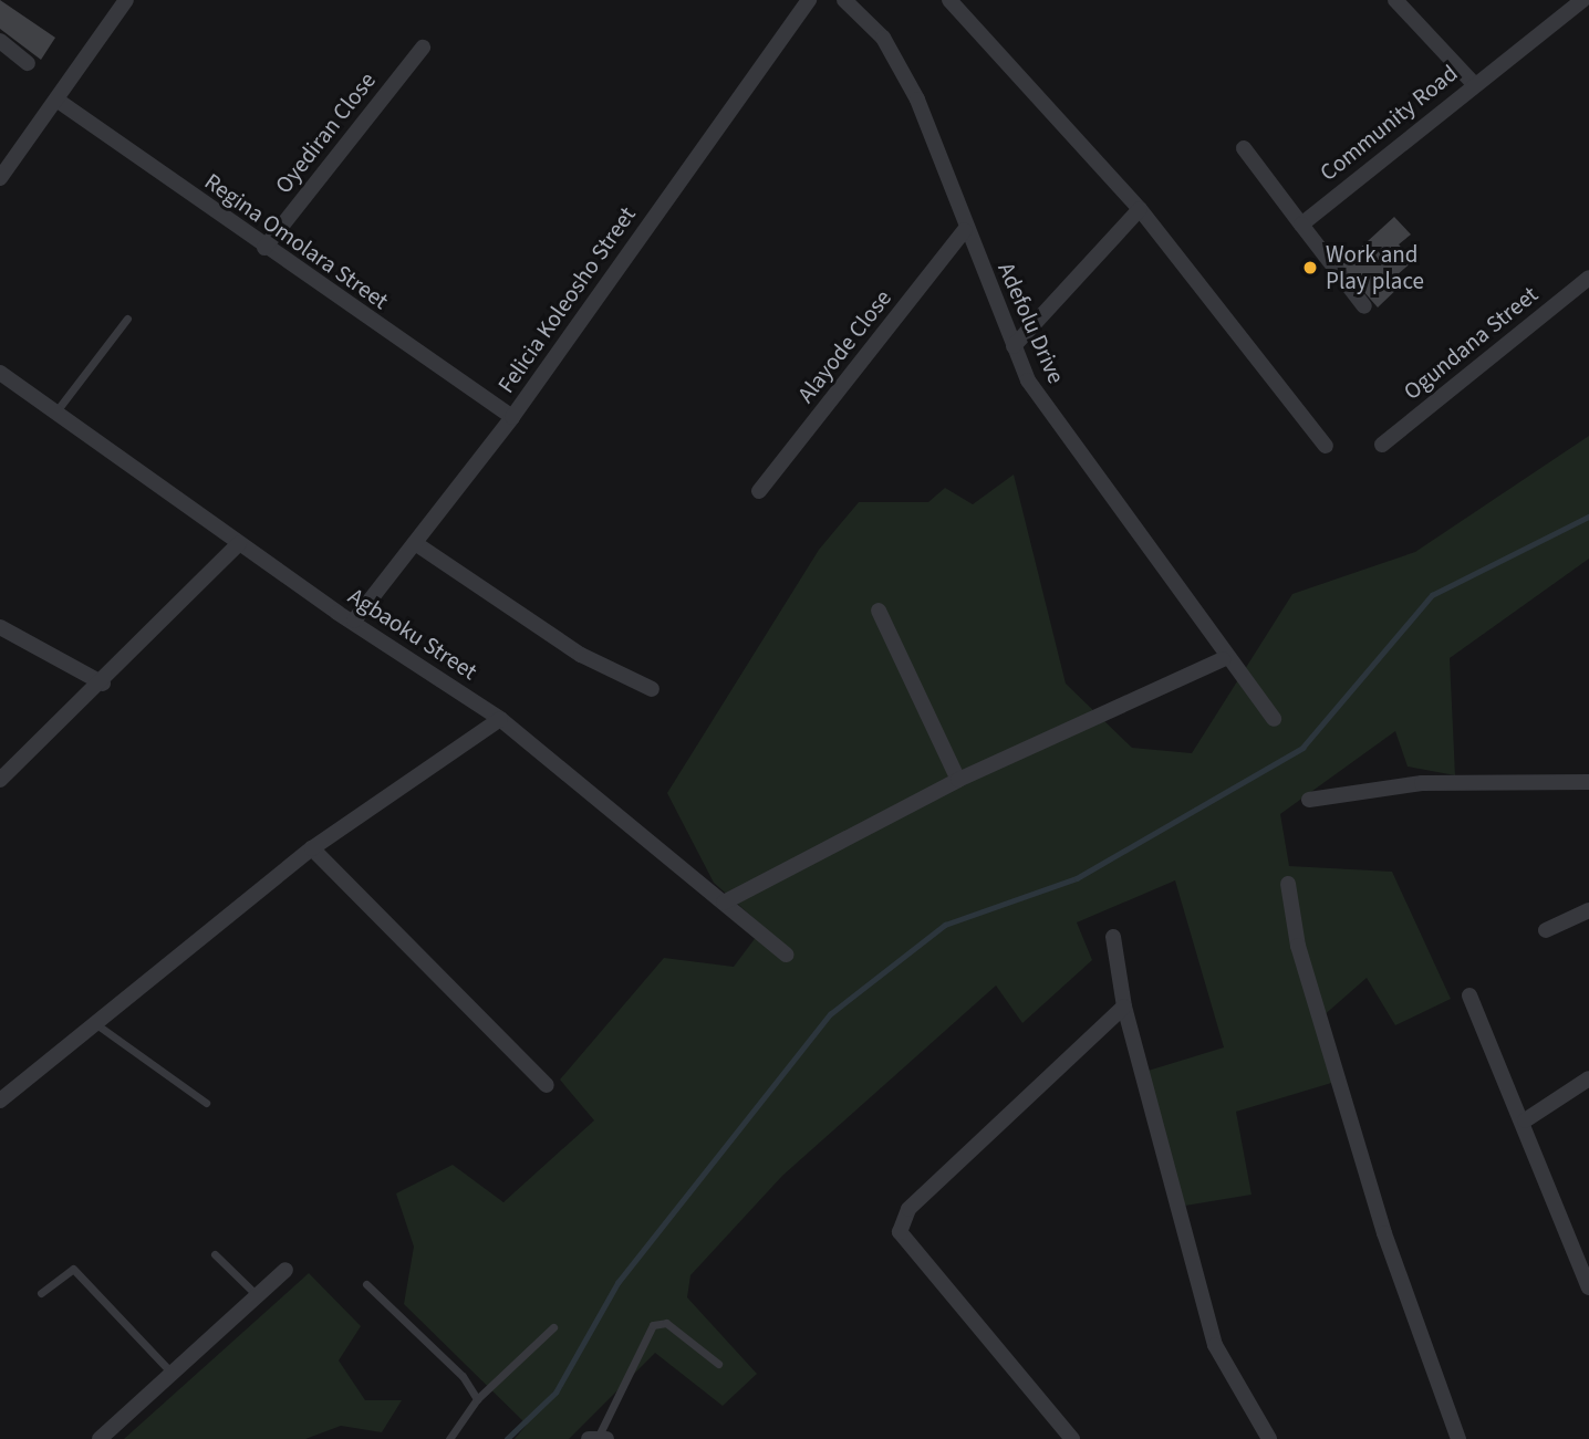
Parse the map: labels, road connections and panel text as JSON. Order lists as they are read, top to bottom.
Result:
{
  "streets": {
    "street": [
      "Community Road",
      "Oyediran Close",
      "Regina Omolara Street",
      "Felicia Koleosho Street",
      "Adefolu Drive",
      "Ogundana Street",
      "Alayode Close",
      "Agbaoku Street"
    ]
  },
  "crossings": [
    ["Oyediran Close", "Regina Omolara Street"],
    ["Regina Omolara Street", "Felicia Koleosho Street"],
    ["Felicia Koleosho Street", "Agbaoku Street"],
    ["Adefolu Drive", "Alayode Close"]
  ],
  "places": ["Work and Play place"]
}
